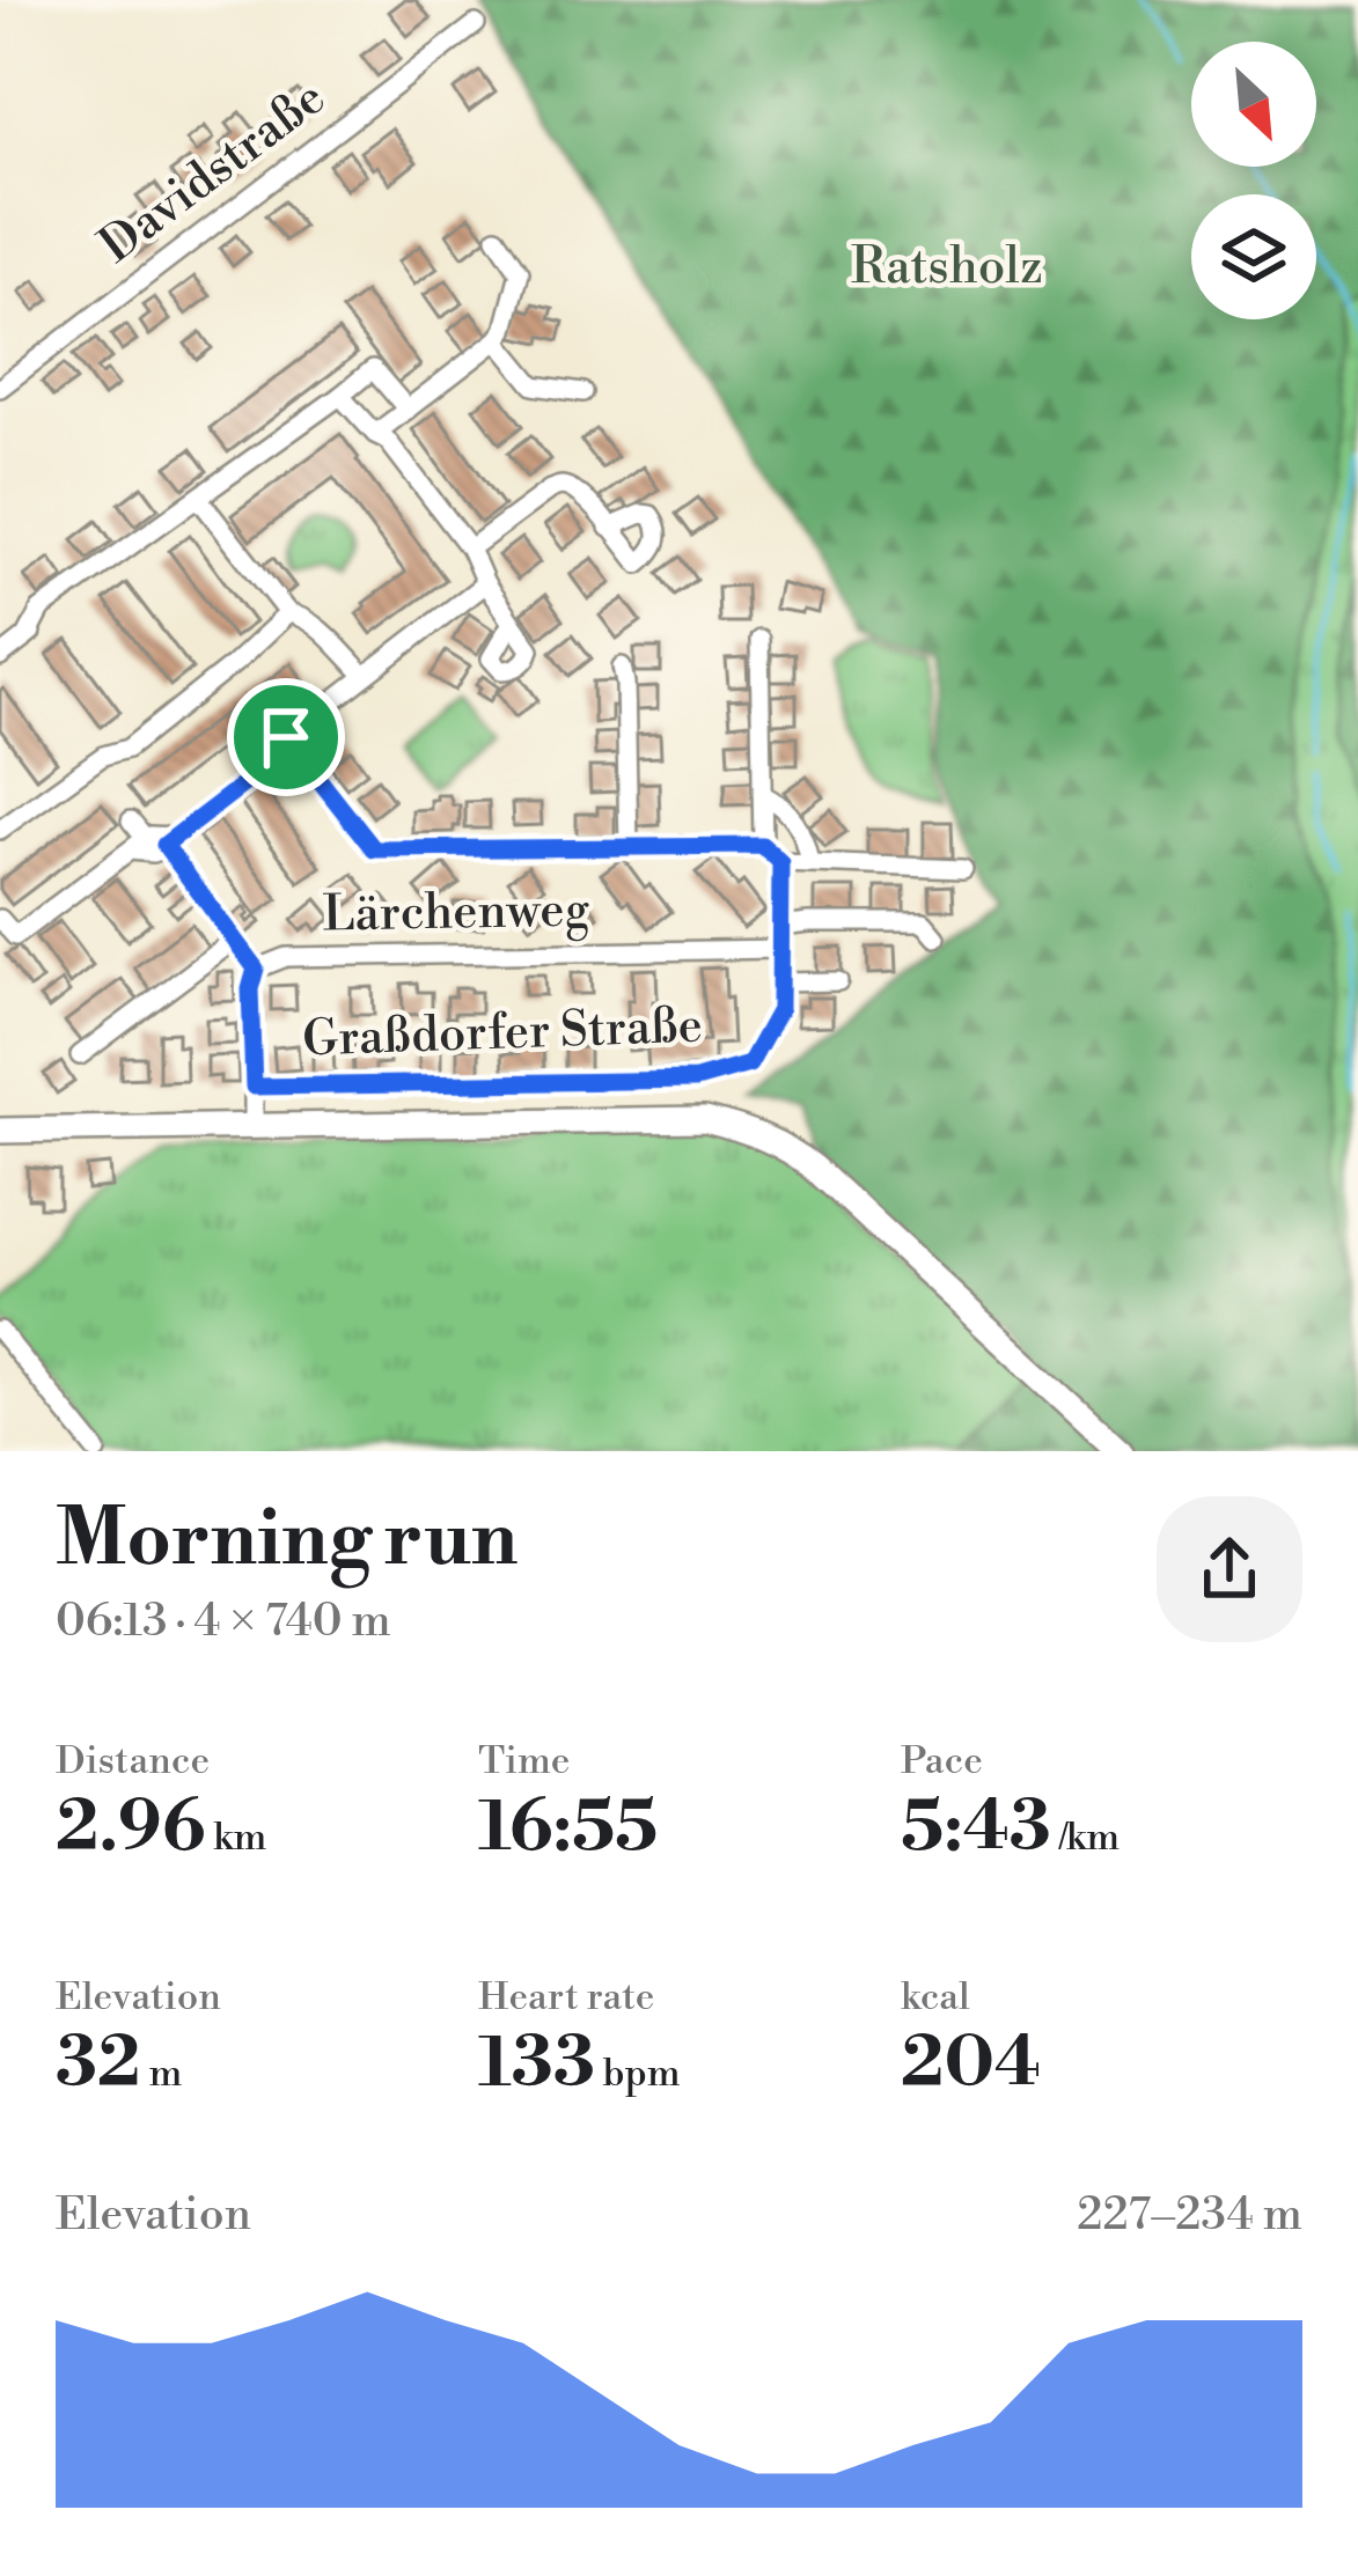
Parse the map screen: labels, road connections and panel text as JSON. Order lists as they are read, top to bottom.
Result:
{
  "streets": {
    "street": ["Davidstraße", "Lärchenweg", "Graßdorfer Straße"]
  },
  "crossings": [
    ["Lärchenweg", "Graßdorfer Straße"]
  ],
  "parks": ["Ratsholz"],
  "north": "bottom right",
  "page": {
    "heading": ["Morning run", "06:13 · 4 × 740 m"],
    "stats": [
      ["Distance", "2.96 km"],
      ["Time", "16:55"],
      ["Pace", "5:43 /km"],
      ["Elevation", "32 m"],
      ["Heart rate", "133 bpm"],
      ["kcal", "204"]
    ],
    "chart": ["Elevation", "227–234 m"]
  }
}
